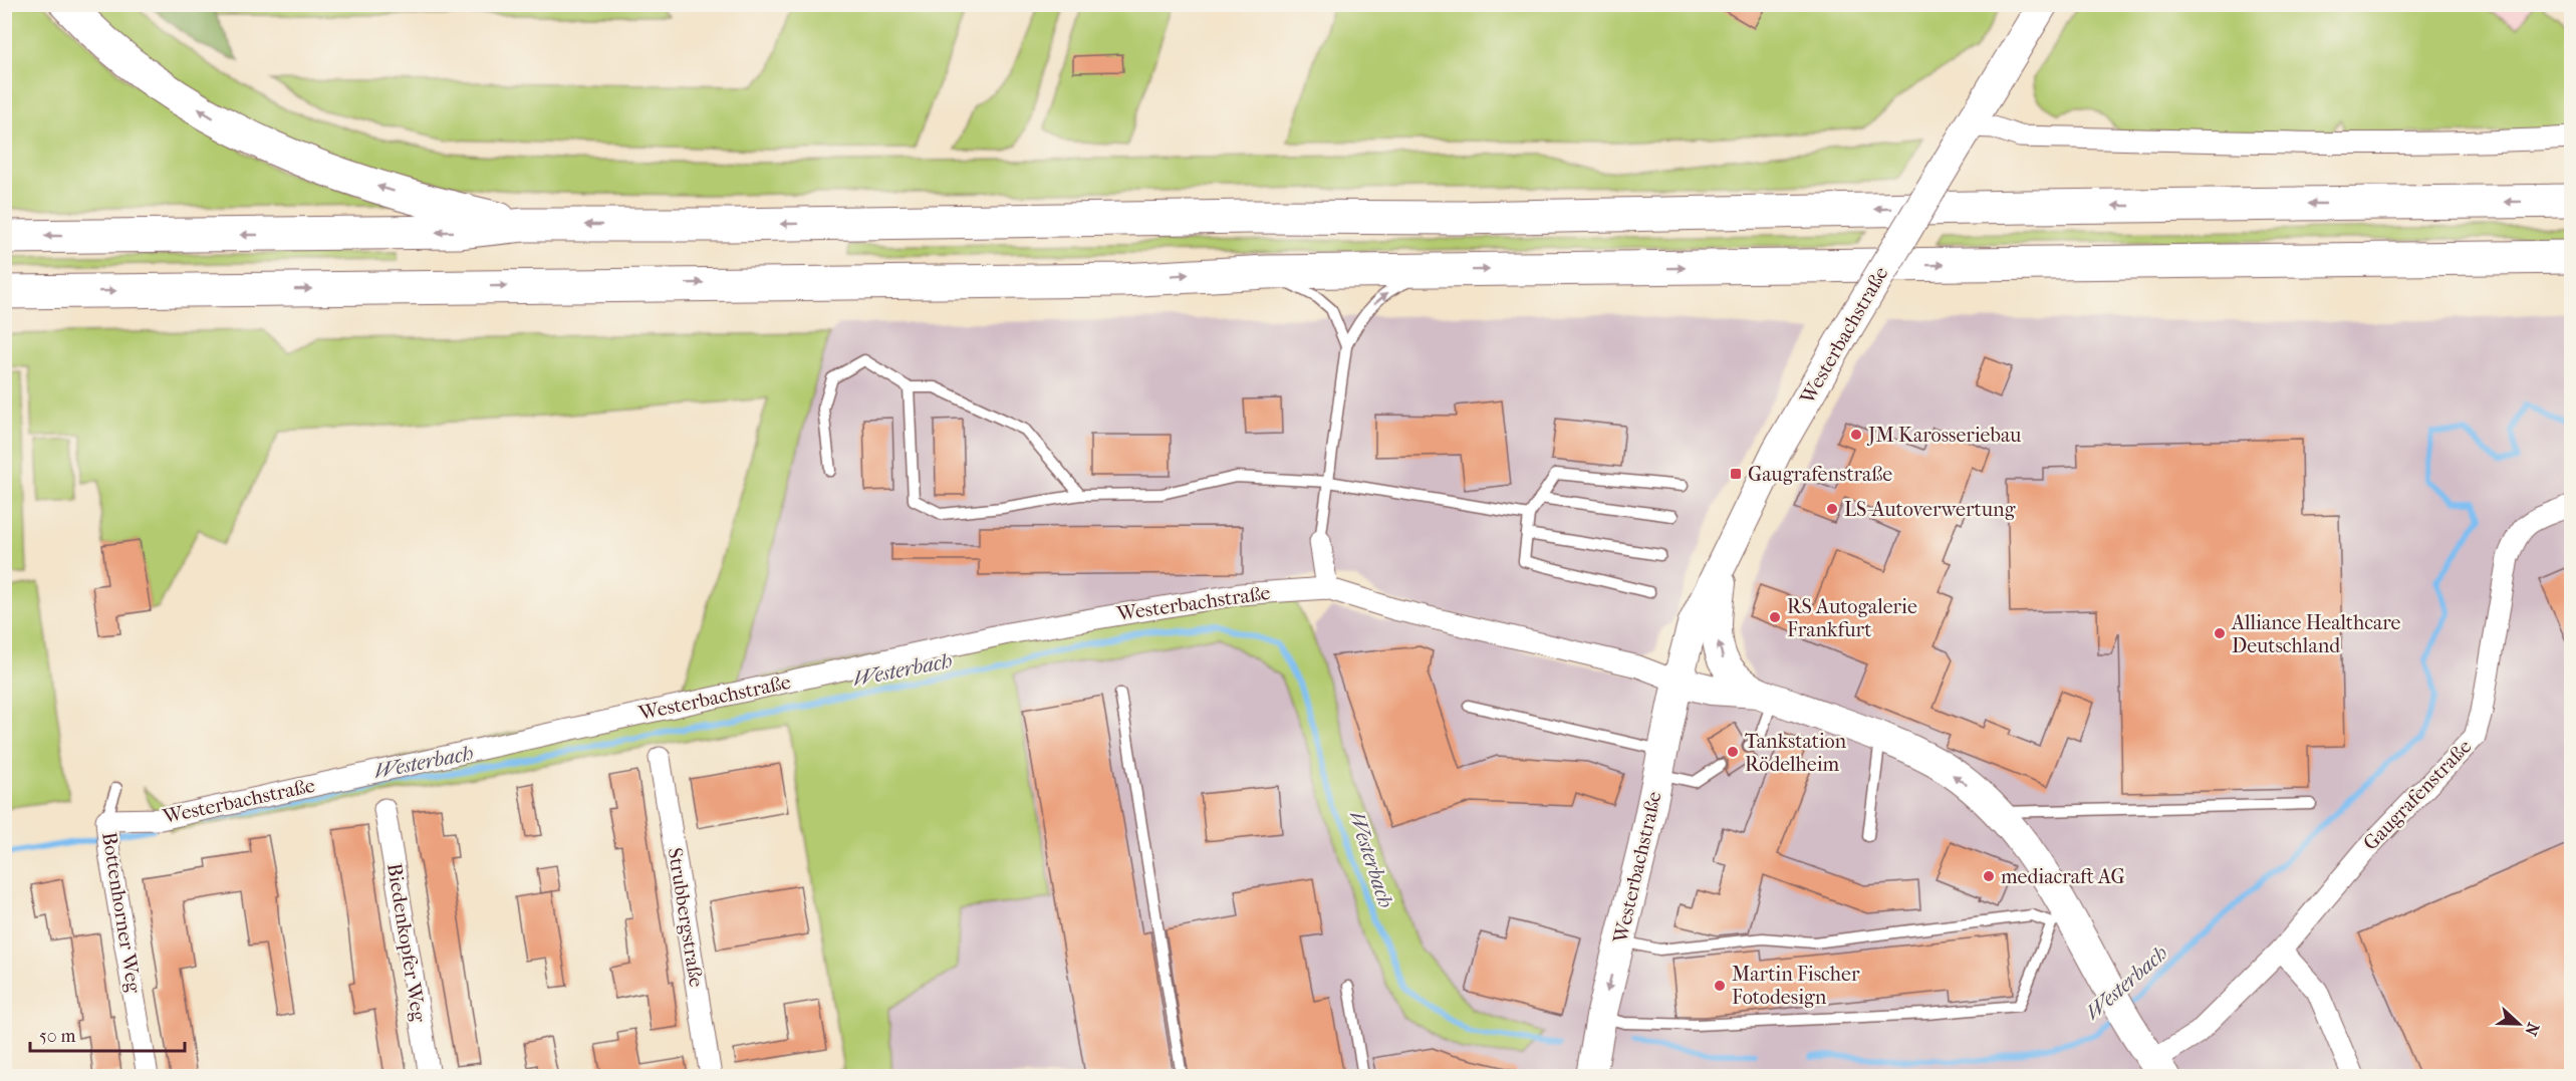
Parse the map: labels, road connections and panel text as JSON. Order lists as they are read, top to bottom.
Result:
{
  "streets": {
    "main road": ["Westerbachstraße", "Gaugrafenstraße"],
    "street": ["Bottenhorner Weg", "Strubbergstraße", "Biedenkopfer Weg"]
  },
  "crossings": [
    ["Westerbachstraße", "Gaugrafenstraße"],
    ["Westerbachstraße", "Bottenhorner Weg"]
  ],
  "water": ["Westerbach"],
  "places": {
    "other": [
      "JM Karosseriebau",
      "LS-Autoverwertung",
      "RS Autogalerie Frankfurt",
      "Alliance Healthcare Deutschland",
      "Tankstation Rödelheim",
      "mediacraft AG",
      "Martin Fischer Fotodesign"
    ],
    "transit": ["Gaugrafenstraße"]
  },
  "scale_bar": "50 m",
  "north": "right"
}
